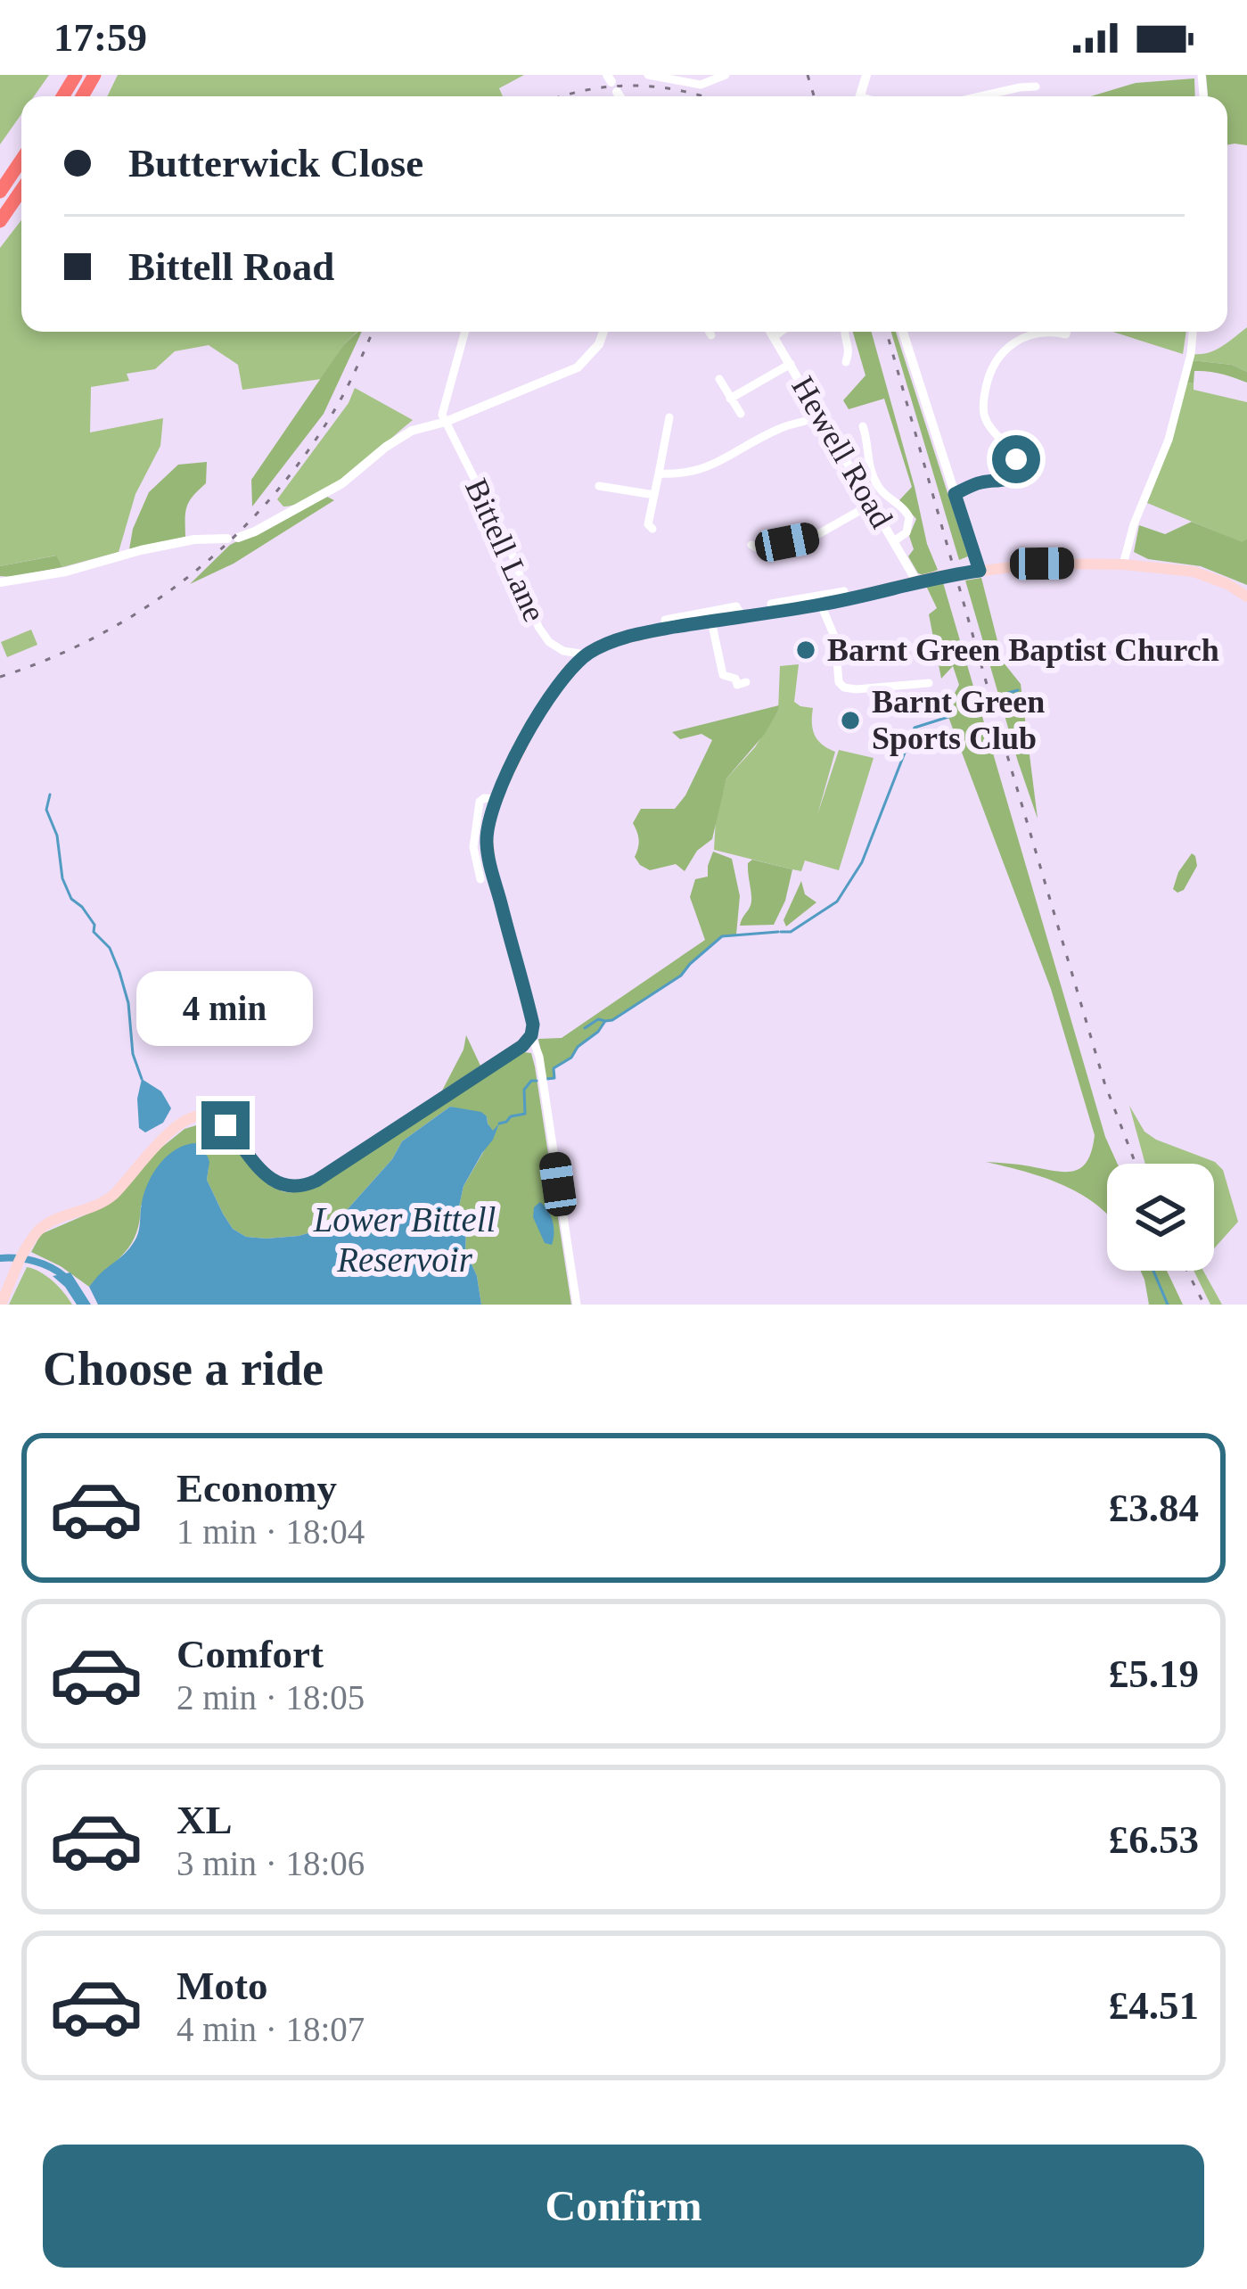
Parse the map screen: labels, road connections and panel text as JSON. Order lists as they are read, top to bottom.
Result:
{
  "streets": {
    "street": ["Hewell Road", "Bittell Lane"]
  },
  "water": ["Lower Bittell Reservoir"],
  "places": ["Barnt Green Baptist Church", "Barnt Green Sports Club"],
  "page": {
    "status": "17:59",
    "banner": ["Butterwick Close", "Bittell Road"],
    "bubble": "4 min",
    "heading": "Choose a ride",
    "list": [
      {
        "name": "Economy",
        "note": "1 min · 18:04",
        "value": "£3.84"
      },
      {
        "name": "Comfort",
        "note": "2 min · 18:05",
        "value": "£5.19"
      },
      {
        "name": "XL",
        "note": "3 min · 18:06",
        "value": "£6.53"
      },
      {
        "name": "Moto",
        "note": "4 min · 18:07",
        "value": "£4.51"
      }
    ],
    "buttons": "Confirm"
  }
}
